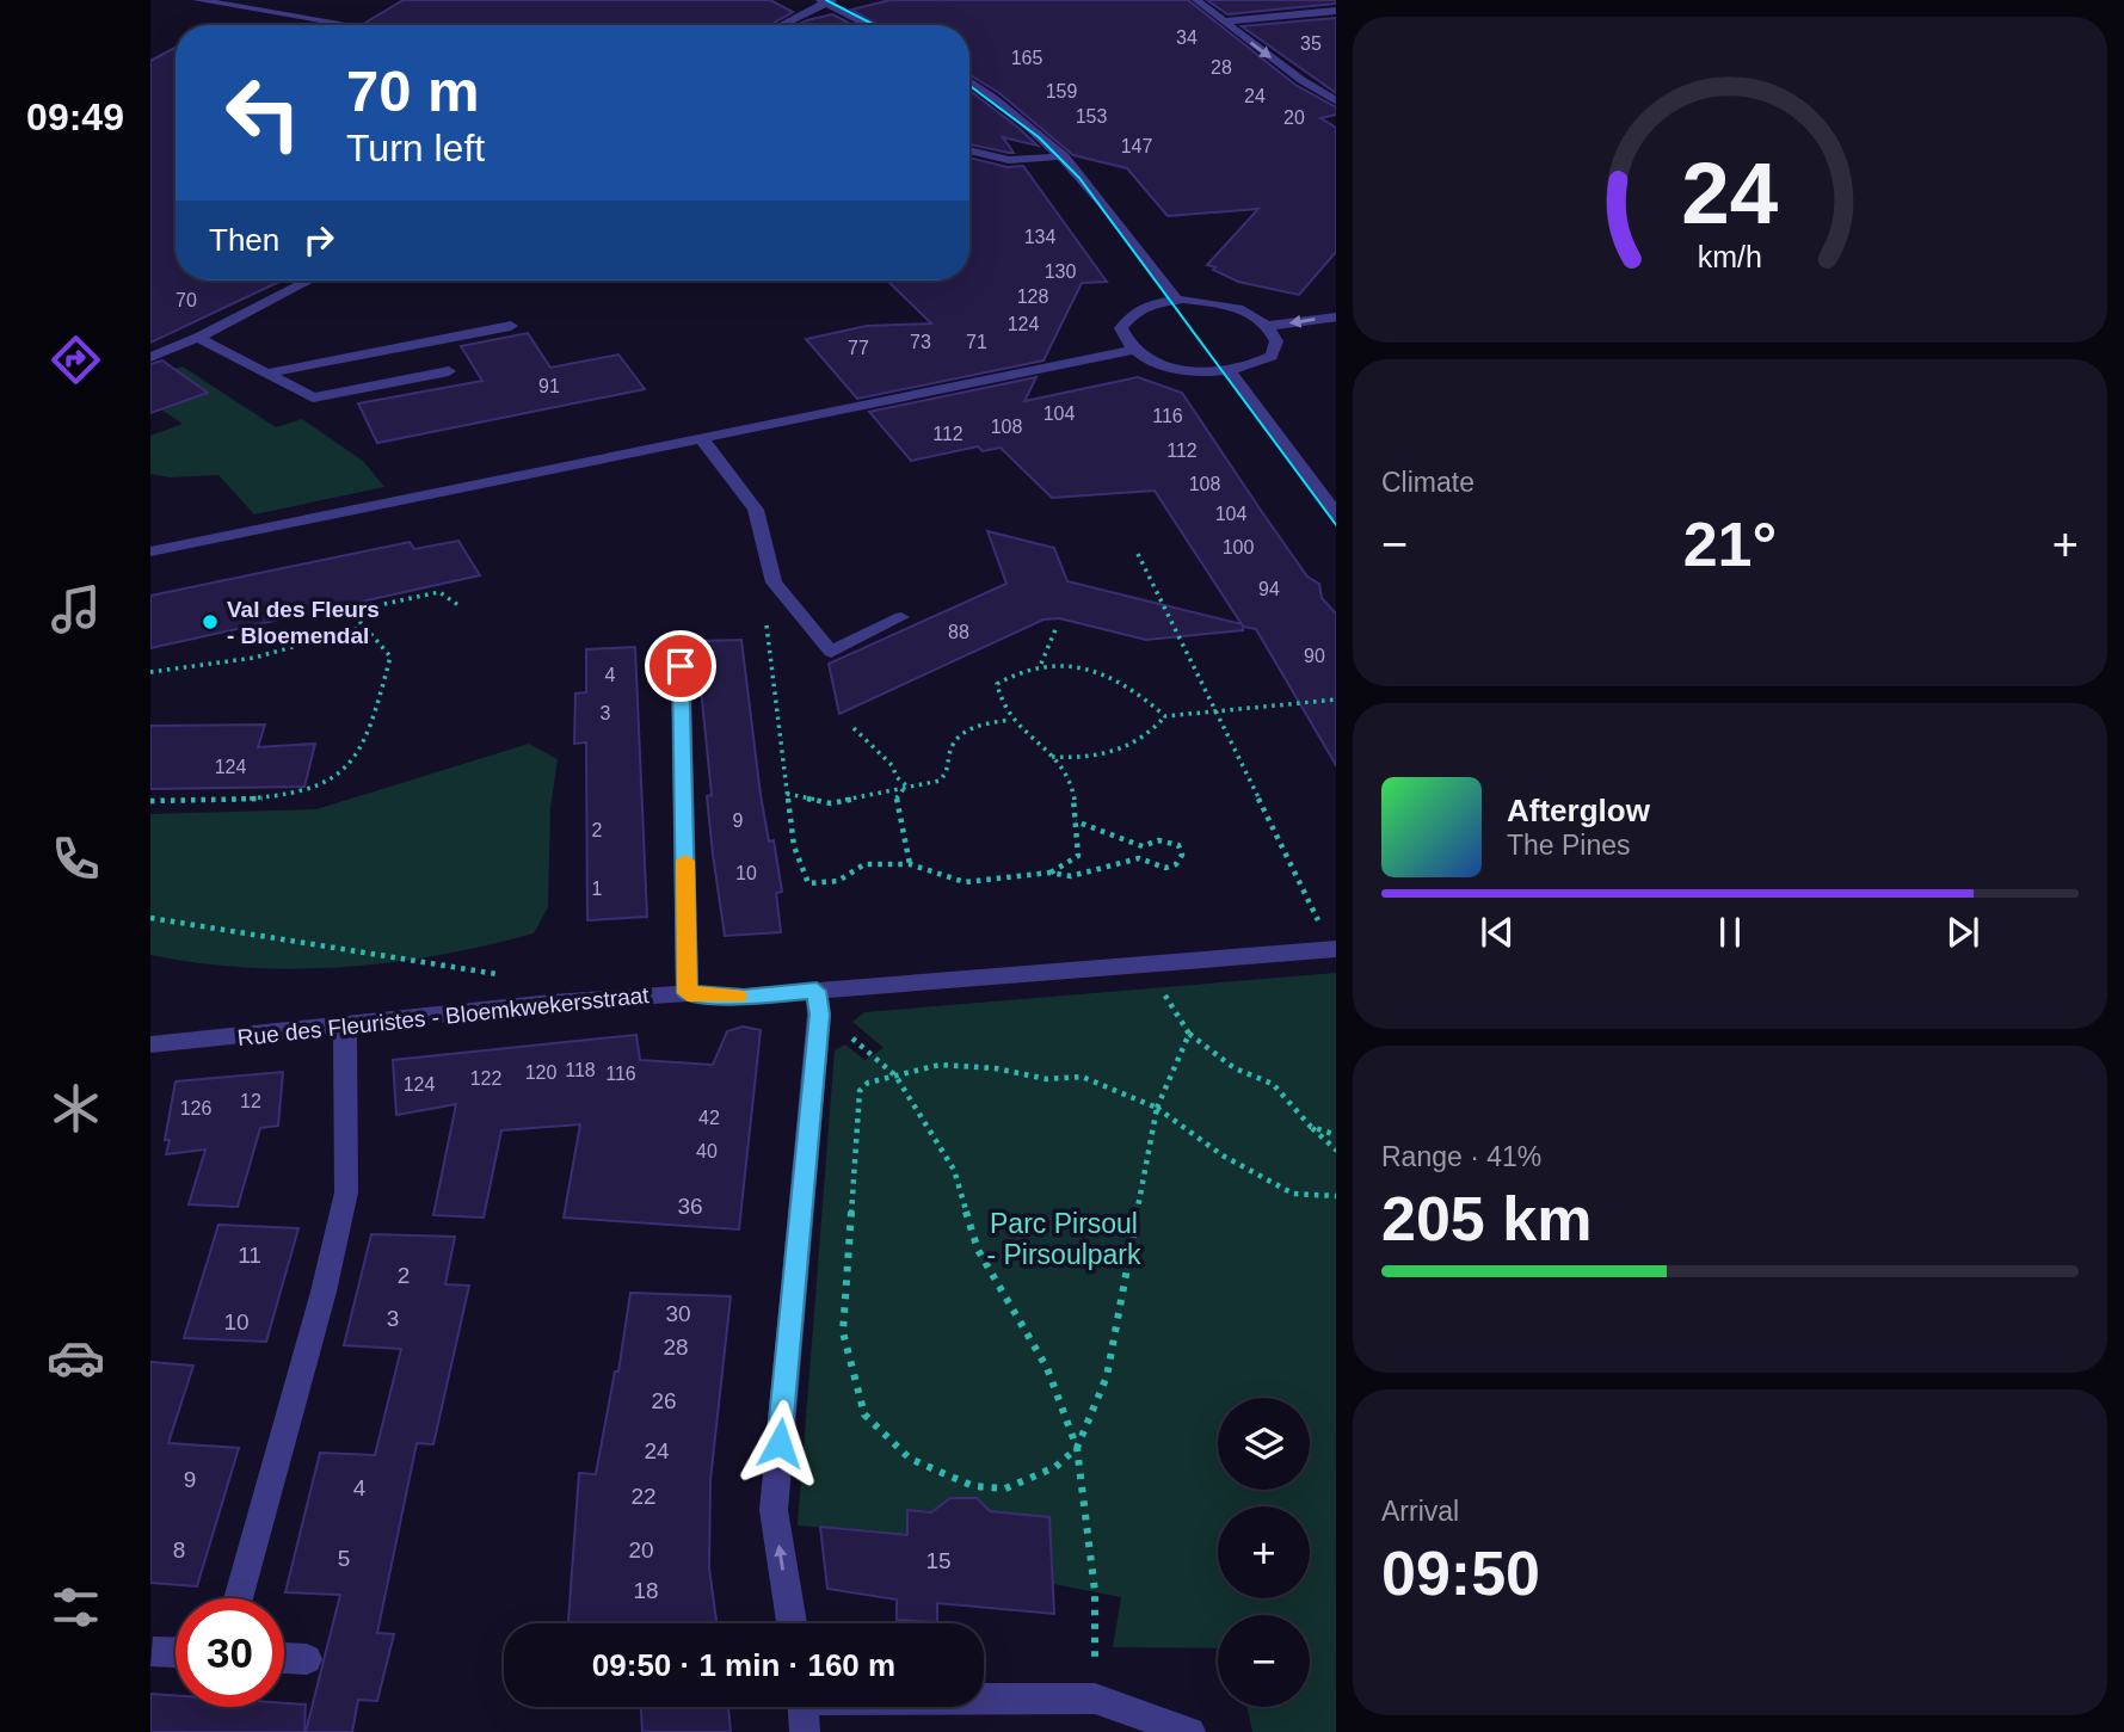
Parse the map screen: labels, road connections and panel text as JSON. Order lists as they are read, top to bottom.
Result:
{
  "streets": {
    "street": ["Rue des Fleuristes - Bloemkwekersstraat"]
  },
  "parks": ["Parc Pirsoul - Pirsoulpark"],
  "places": ["Val des Fleurs - Bloemendal"],
  "house_numbers": [
    "34",
    "35",
    "165",
    "28",
    "159",
    "24",
    "153",
    "20",
    "147",
    "134",
    "130",
    "128",
    "70",
    "124",
    "73",
    "71",
    "77",
    "91",
    "104",
    "116",
    "108",
    "112",
    "112",
    "108",
    "104",
    "100",
    "94",
    "88",
    "90",
    "4",
    "3",
    "124",
    "9",
    "2",
    "10",
    "1",
    "118",
    "120",
    "116",
    "122",
    "124",
    "12",
    "126",
    "42",
    "40",
    "36",
    "11",
    "2",
    "30",
    "3",
    "10",
    "28",
    "26",
    "24",
    "9",
    "4",
    "22",
    "8",
    "20",
    "5",
    "15",
    "18"
  ],
  "page": {
    "tabs": "09:49",
    "turn": ["70 m", "Turn left"],
    "then": "Then",
    "tile": [
      "Climate",
      ["Range · 41%", "205 km"],
      ["Arrival", "09:50"]
    ],
    "heat": ["−", "21°", "+"],
    "song": ["Afterglow", "The Pines"],
    "map_buttons": ["+", "−"],
    "limit": "30",
    "trip": "09:50 · 1 min · 160 m",
    "gauge": ["24", "km/h"]
  }
}
